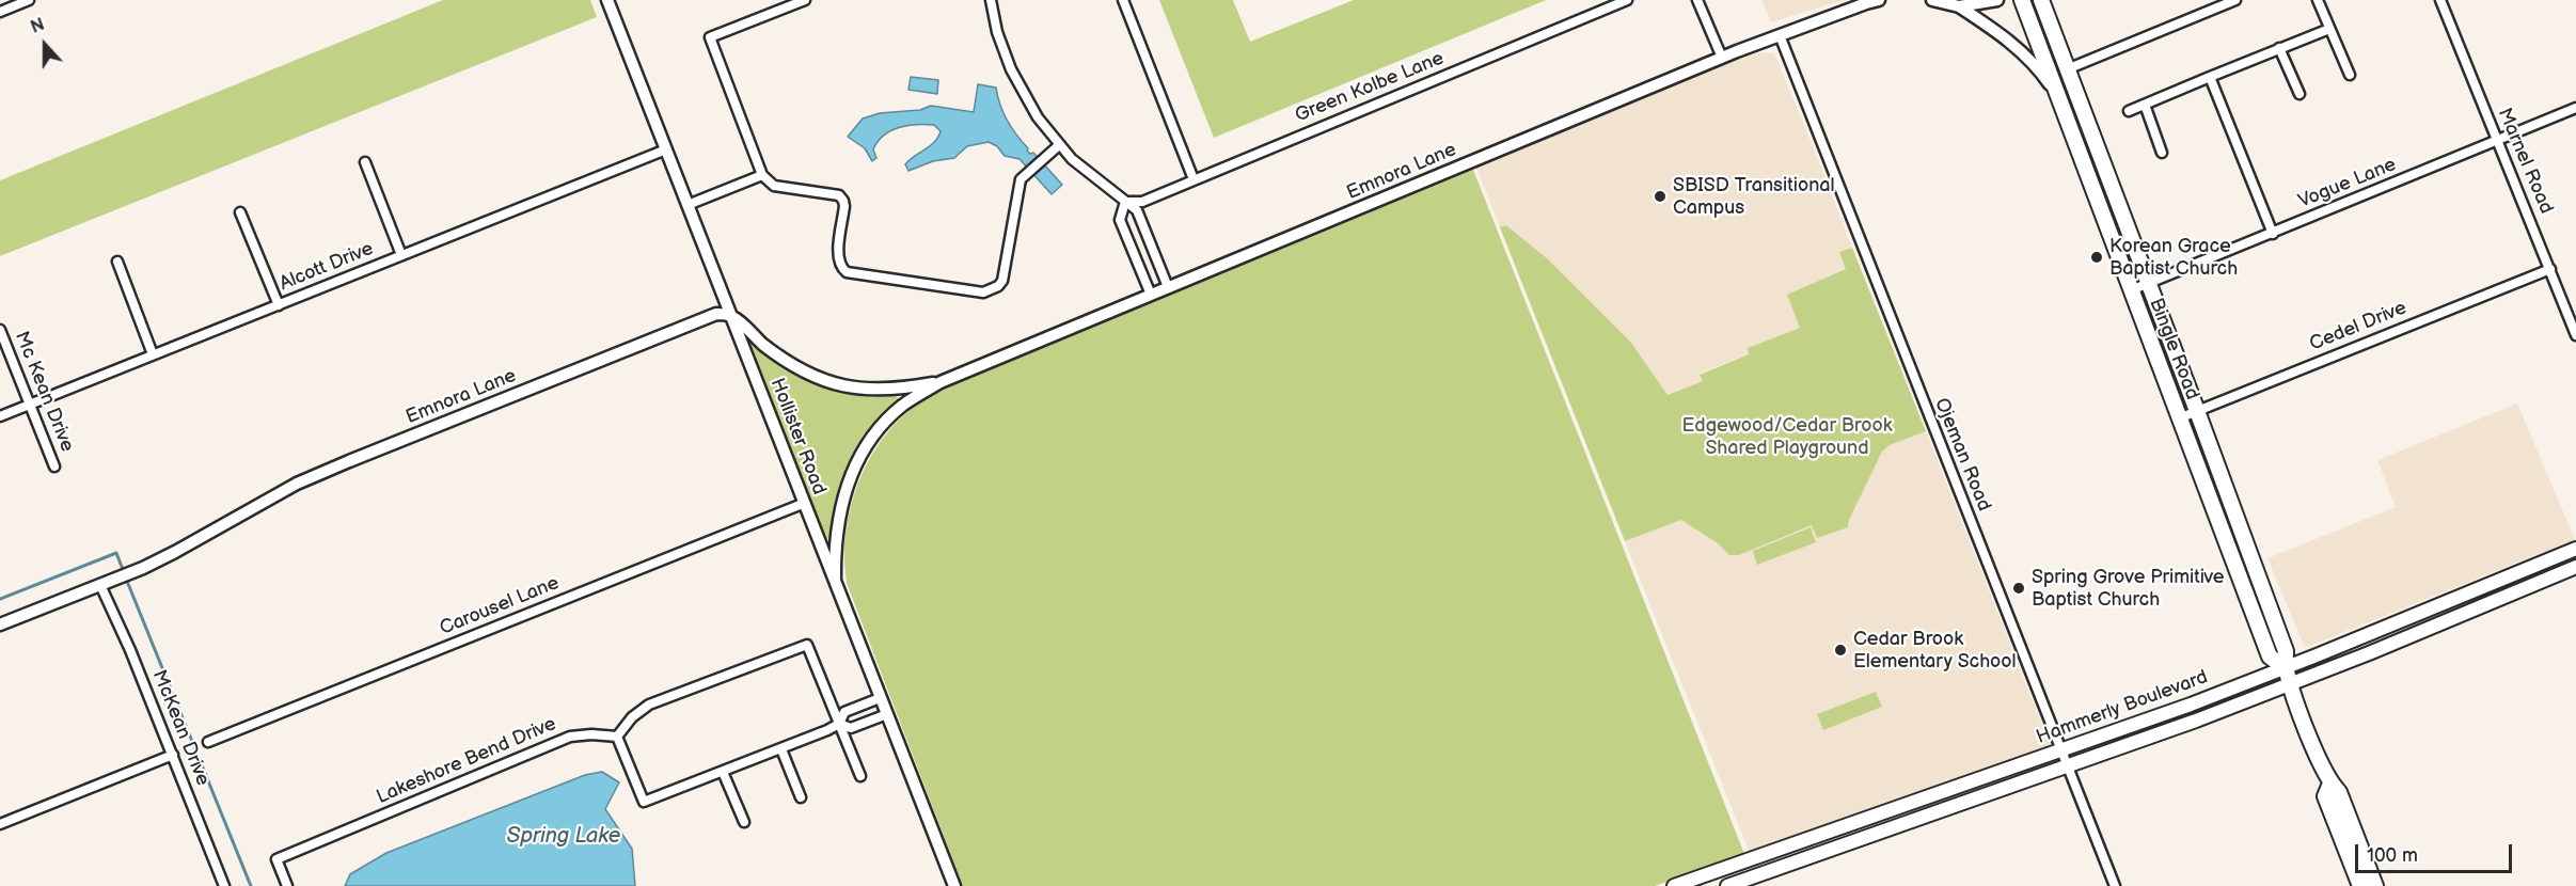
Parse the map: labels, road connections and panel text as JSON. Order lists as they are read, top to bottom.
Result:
{
  "streets": {
    "main road": ["Bingle Road", "Hammerly Boulevard"],
    "street": [
      "Green Kolbe Lane",
      "Marnel Road",
      "Emnora Lane",
      "Vogue Lane",
      "Alcott Drive",
      "Cedel Drive",
      "Mc Kean Drive",
      "Hollister Road",
      "Ojeman Road",
      "Carousel Lane",
      "McKean Drive",
      "Lakeshore Bend Drive"
    ]
  },
  "crossings": [
    ["Marnel Road", "Vogue Lane"],
    ["Marnel Road", "Cedel Drive"],
    ["Emnora Lane", "Hollister Road"],
    ["Emnora Lane", "Ojeman Road"],
    ["Emnora Lane", "McKean Drive"],
    ["Vogue Lane", "Bingle Road"],
    ["Alcott Drive", "Mc Kean Drive"],
    ["Alcott Drive", "Hollister Road"],
    ["Cedel Drive", "Bingle Road"],
    ["Bingle Road", "Hammerly Boulevard"],
    ["Hollister Road", "Carousel Lane"],
    ["Ojeman Road", "Hammerly Boulevard"]
  ],
  "water": ["Spring Lake"],
  "parks": ["Edgewood/Cedar Brook Shared Playground"],
  "places": [
    "SBISD Transitional Campus",
    "Korean Grace Baptist Church",
    "Spring Grove Primitive Baptist Church",
    "Cedar Brook Elementary School"
  ],
  "scale_bar": "100 m",
  "north": "top"
}
